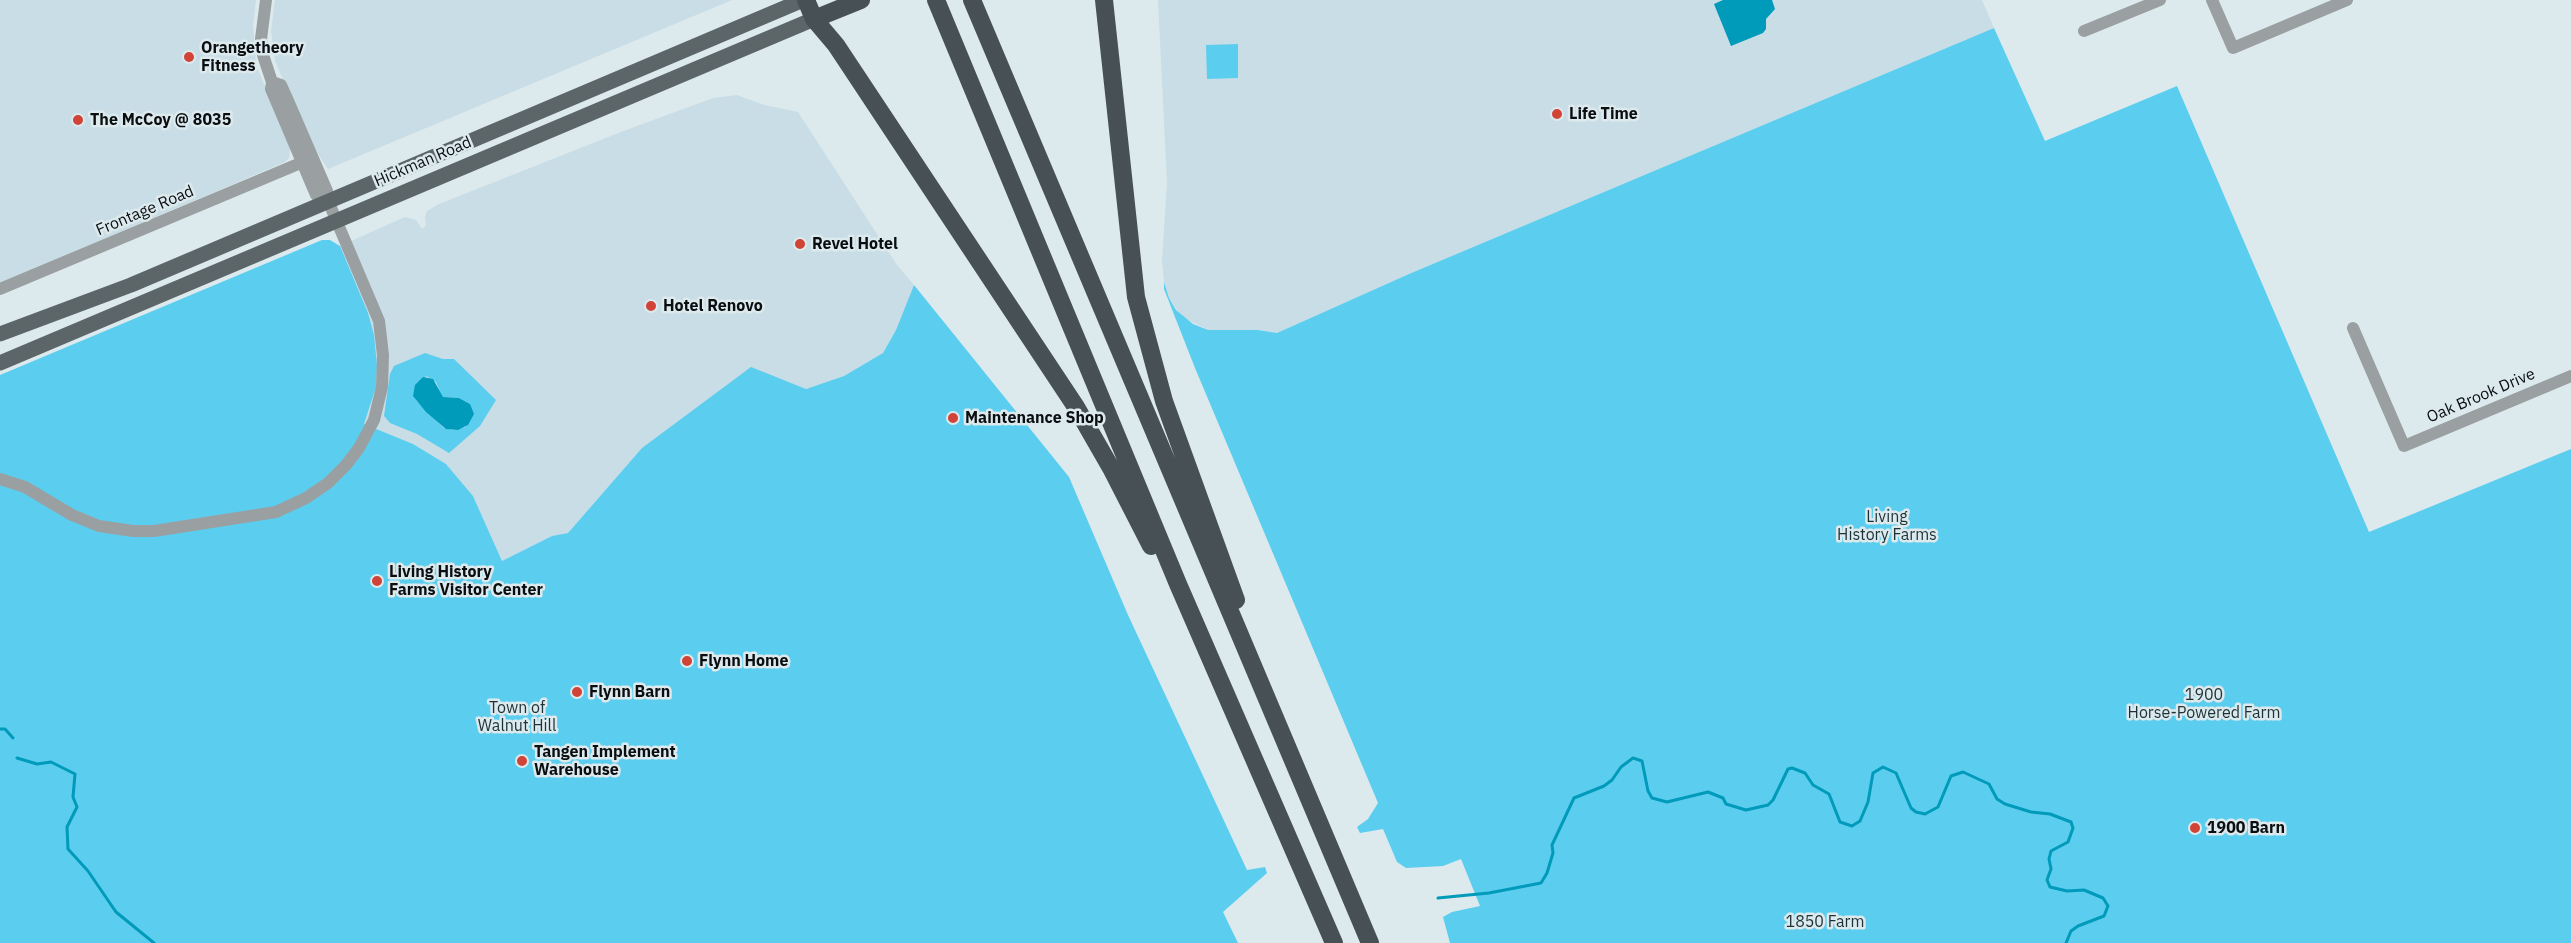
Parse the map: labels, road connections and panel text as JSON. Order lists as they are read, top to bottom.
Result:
{
  "streets": {
    "highway": ["Hickman Road"],
    "street": ["Frontage Road", "Oak Brook Drive"]
  },
  "parks": [
    "Living History Farms",
    "1900 Horse-Powered Farm",
    "Town of Walnut Hill",
    "1850 Farm"
  ],
  "places": [
    "Orangetheory Fitness",
    "Life Time",
    "The McCoy @ 8035",
    "Revel Hotel",
    "Hotel Renovo",
    "Maintenance Shop",
    "Living History Farms Visitor Center",
    "Flynn Home",
    "Flynn Barn",
    "Tangen Implement Warehouse",
    "1900 Barn"
  ]
}
